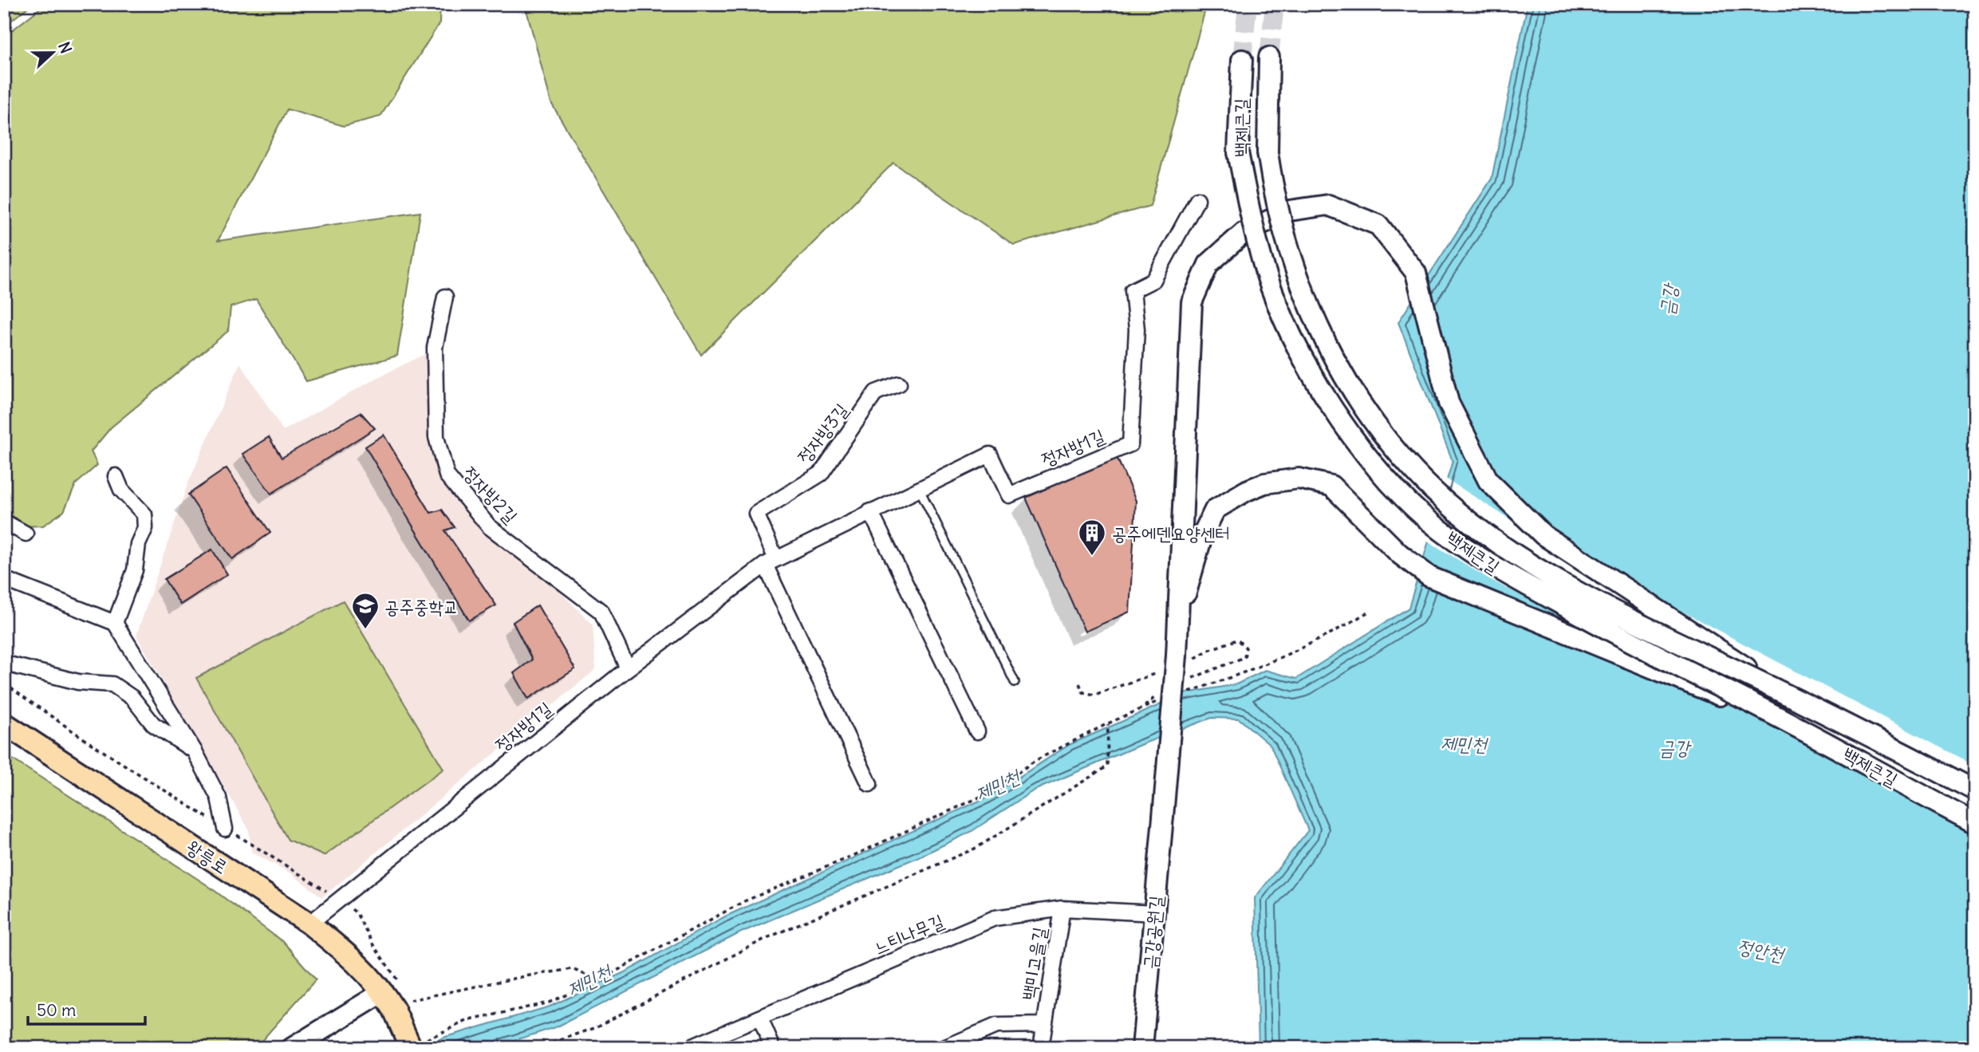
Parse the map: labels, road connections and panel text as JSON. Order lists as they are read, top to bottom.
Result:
{
  "streets": {
    "main road": ["백제큰길", "왕릉로", "금강공원길"],
    "street": [
      "정자방3길",
      "정자방1길",
      "정자방2길",
      "느티나무길",
      "백미고을길"
    ]
  },
  "crossings": [
    ["정자방3길", "정자방1길"],
    ["정자방1길", "정자방2길"],
    ["정자방1길", "왕릉로"],
    ["금강공원길", "느티나무길"],
    ["느티나무길", "백미고을길"]
  ],
  "water": ["금강", "제민천", "정안천"],
  "places": {
    "building": ["공주에덴요양센터"],
    "school or university": ["공주중학교"]
  },
  "scale_bar": "50 m",
  "north": "right"
}
